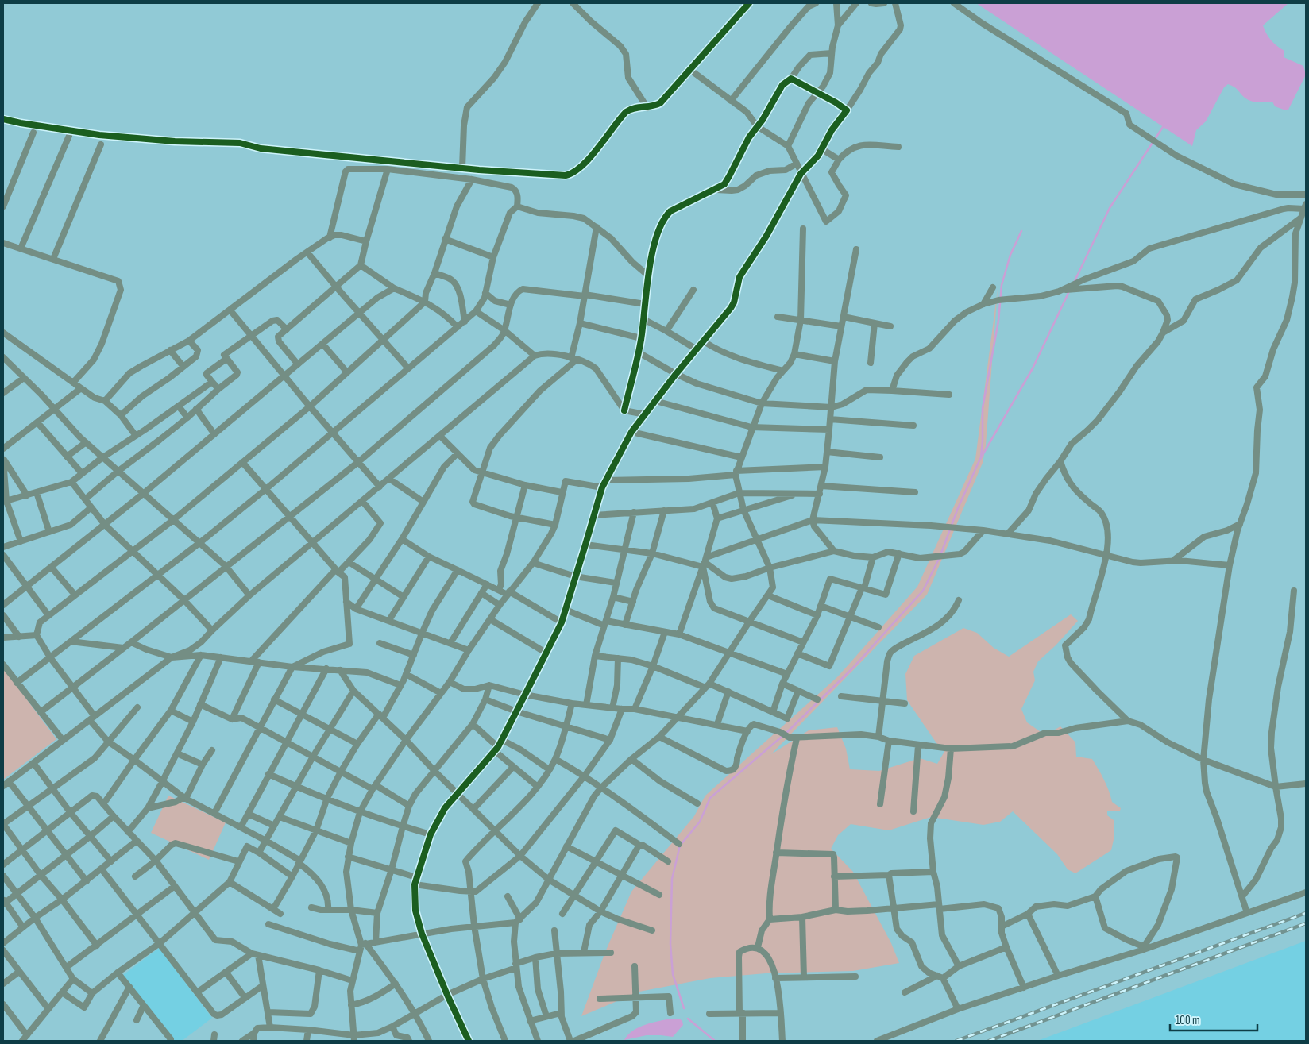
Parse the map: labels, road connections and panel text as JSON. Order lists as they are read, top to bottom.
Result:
{
  "scale_bar": "100 m"
}
